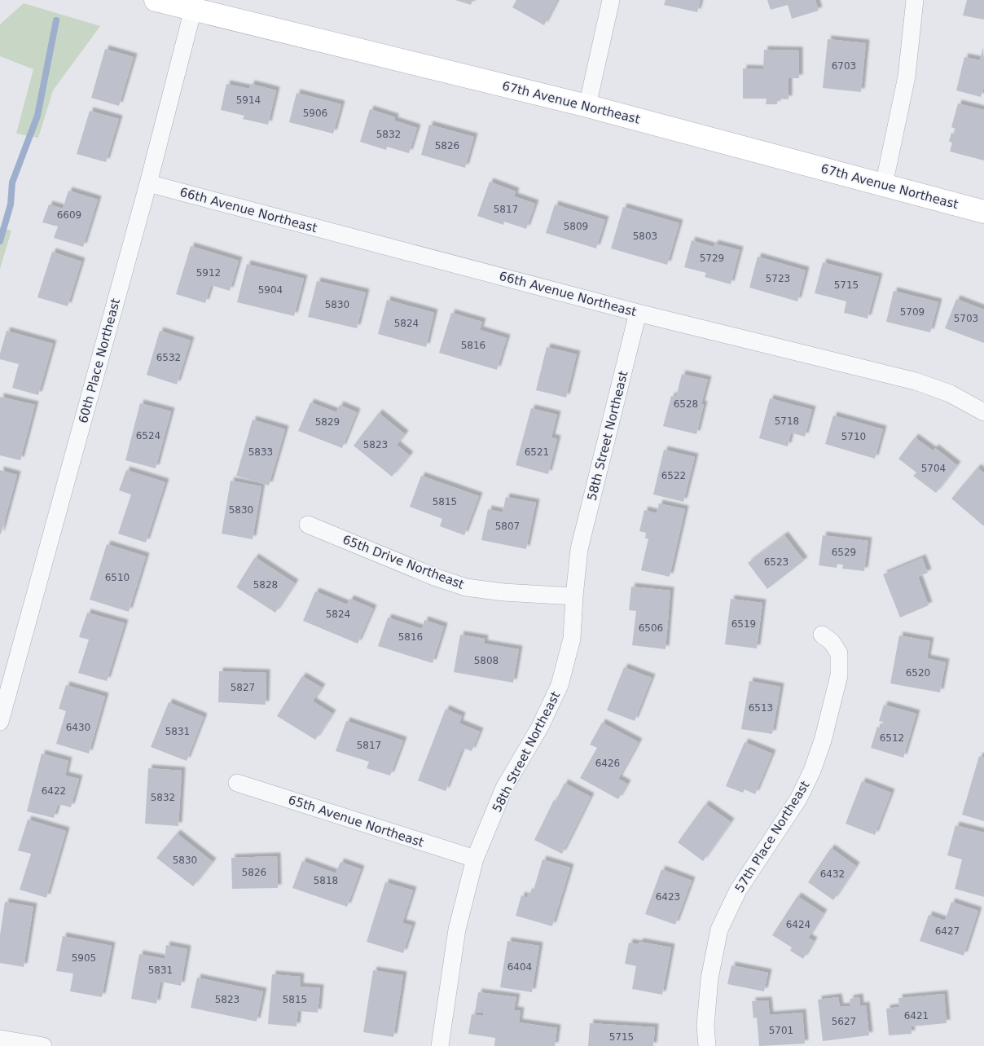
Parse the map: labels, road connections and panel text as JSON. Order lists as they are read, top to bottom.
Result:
{
  "streets": {
    "street": [
      "67th Avenue Northeast",
      "66th Avenue Northeast",
      "60th Place Northeast",
      "58th Street Northeast",
      "65th Drive Northeast",
      "65th Avenue Northeast",
      "57th Place Northeast"
    ]
  },
  "crossings": [
    ["67th Avenue Northeast", "60th Place Northeast"],
    ["66th Avenue Northeast", "60th Place Northeast"],
    ["66th Avenue Northeast", "58th Street Northeast"],
    ["58th Street Northeast", "65th Drive Northeast"],
    ["58th Street Northeast", "65th Avenue Northeast"]
  ],
  "house_numbers": [
    "6703",
    "5914",
    "5906",
    "5832",
    "5826",
    "5817",
    "6609",
    "5809",
    "5803",
    "5729",
    "5912",
    "5723",
    "5715",
    "5904",
    "5830",
    "5709",
    "5703",
    "5824",
    "5816",
    "6532",
    "6528",
    "5718",
    "5829",
    "6524",
    "5710",
    "5823",
    "5833",
    "6521",
    "5704",
    "6522",
    "5815",
    "5830",
    "5807",
    "6529",
    "6523",
    "6510",
    "5828",
    "5824",
    "6519",
    "6506",
    "5816",
    "5808",
    "6520",
    "5827",
    "6513",
    "6430",
    "5831",
    "6512",
    "5817",
    "6426",
    "6422",
    "5832",
    "5830",
    "5826",
    "6432",
    "5818",
    "6423",
    "6424",
    "6427",
    "5905",
    "6404",
    "5831",
    "5823",
    "5815",
    "6421",
    "5627",
    "5701",
    "5715"
  ]
}
